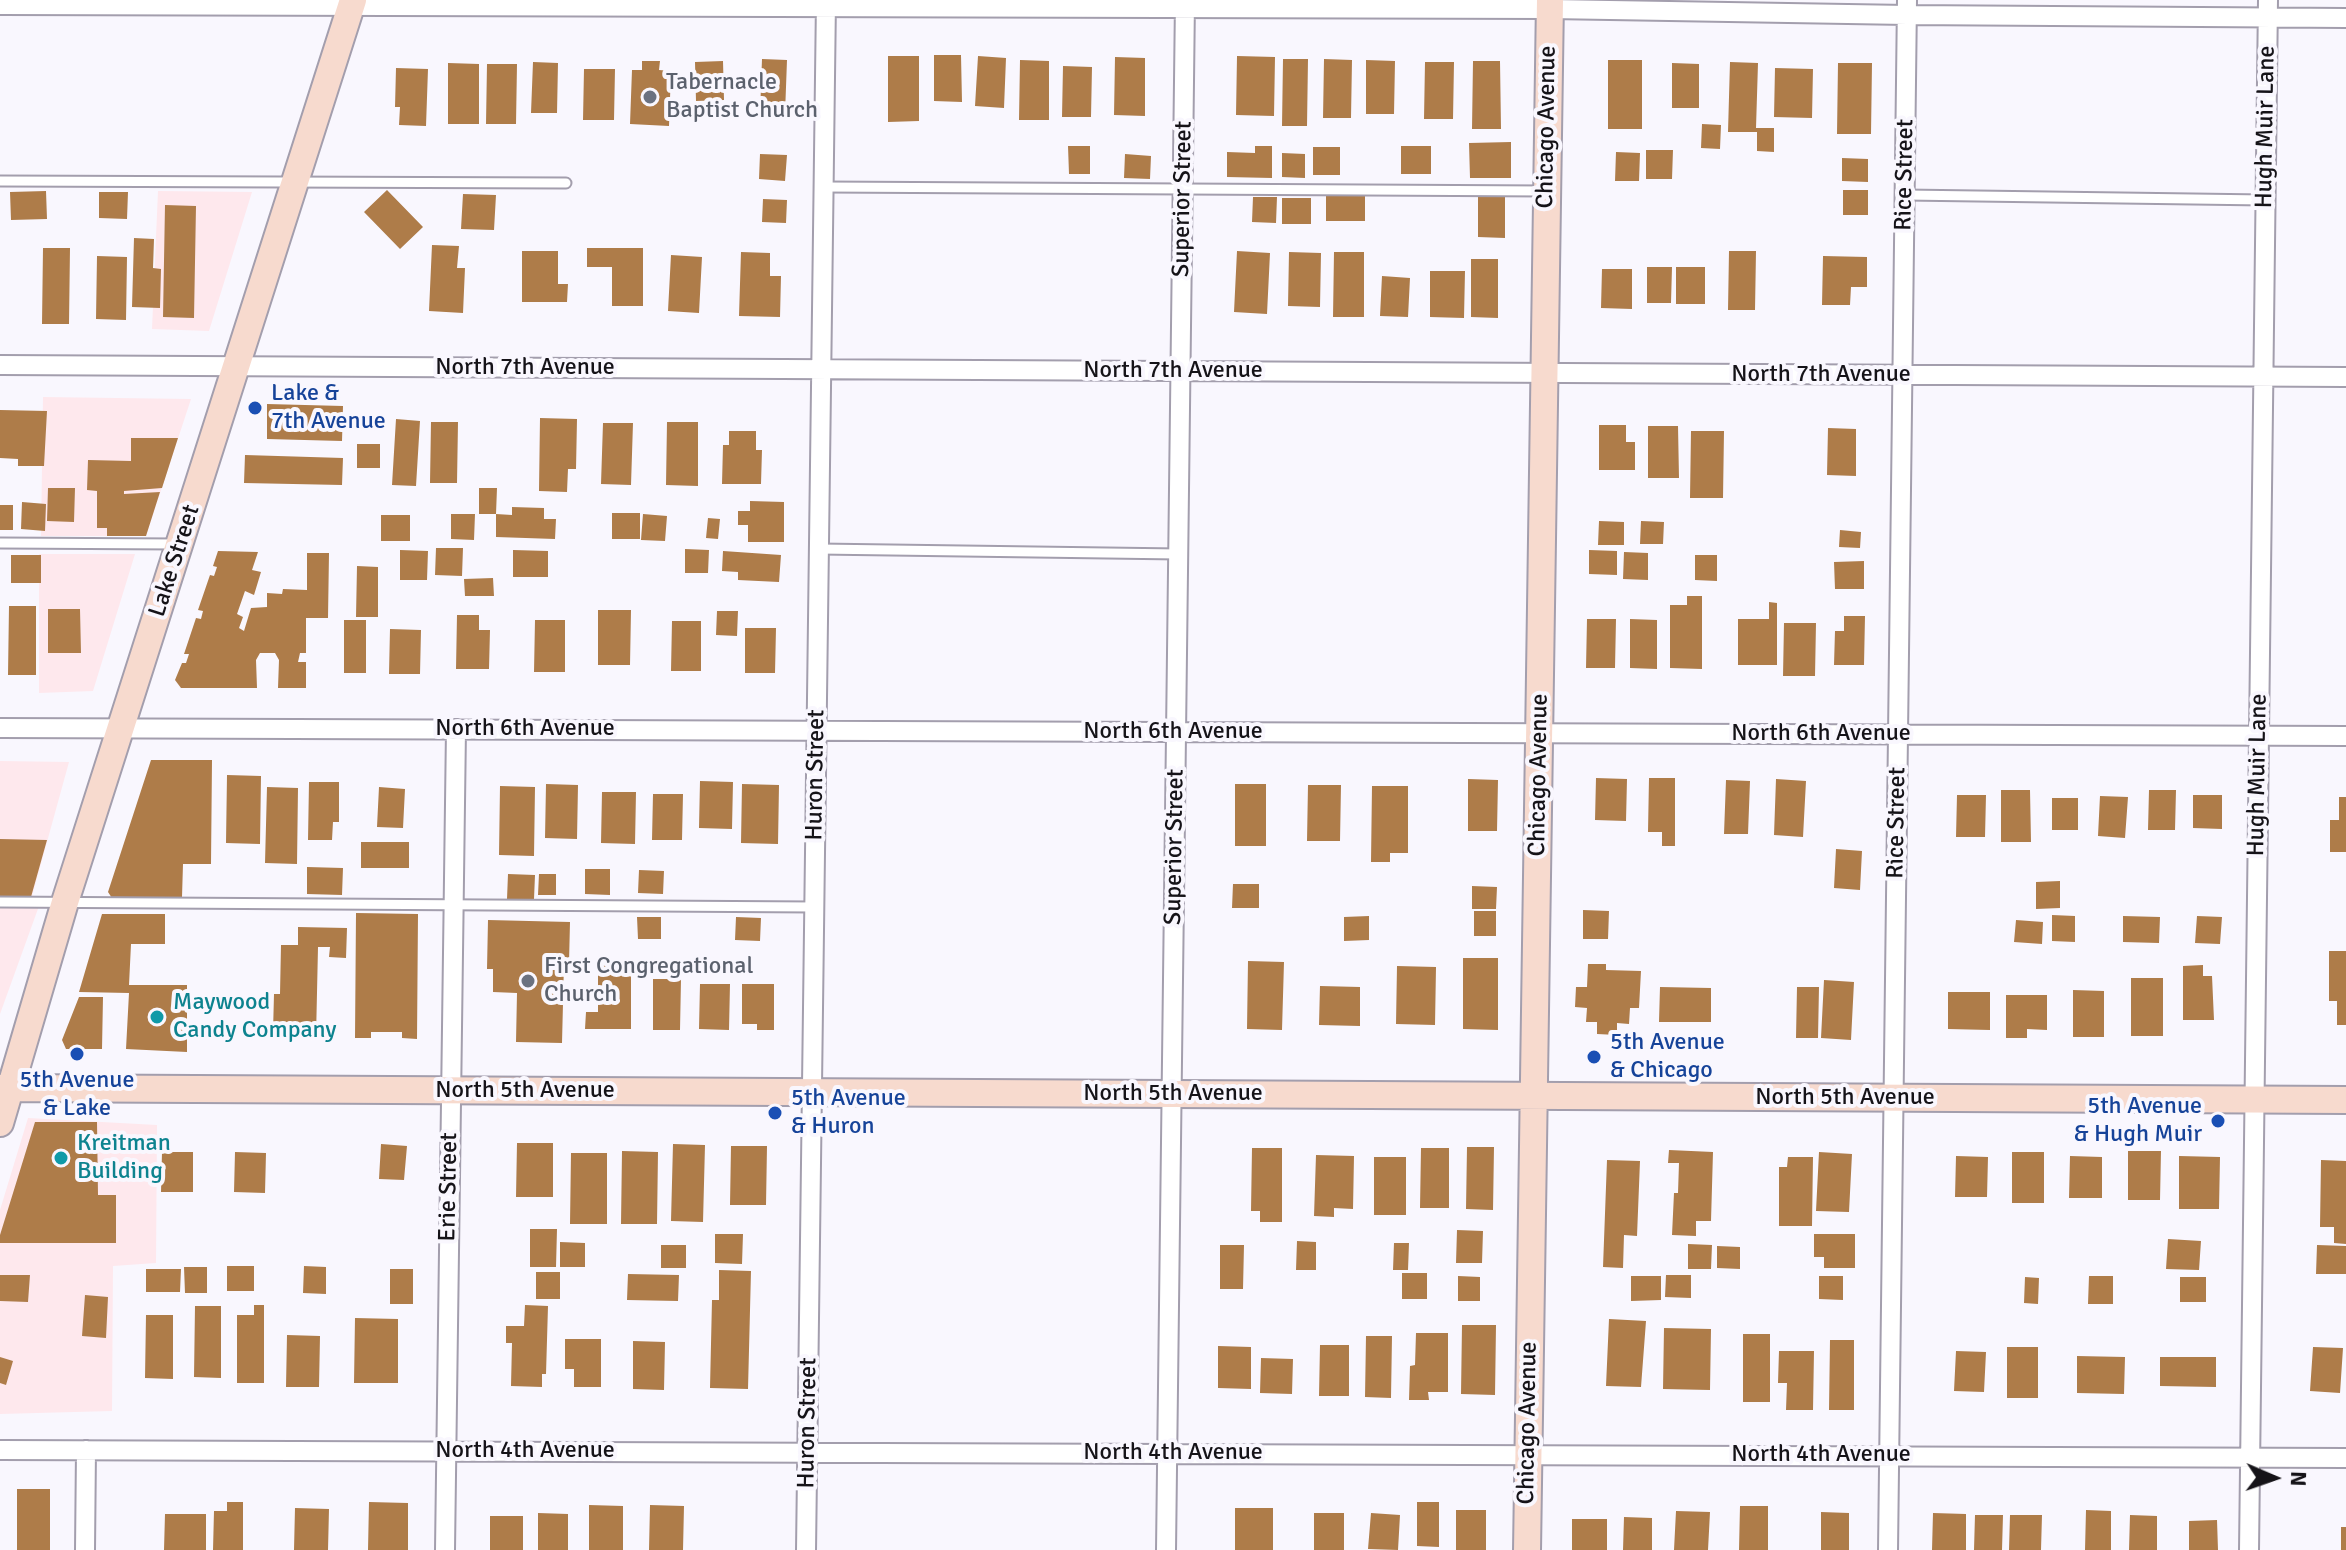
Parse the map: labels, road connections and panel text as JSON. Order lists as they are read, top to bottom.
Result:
{
  "streets": {
    "main road": ["Chicago Avenue", "Lake Street", "North 5th Avenue"],
    "street": [
      "Hugh Muir Lane",
      "Rice Street",
      "Superior Street",
      "North 7th Avenue",
      "North 6th Avenue",
      "Huron Street",
      "Erie Street",
      "North 4th Avenue"
    ]
  },
  "crossings": [
    ["Chicago Avenue", "North 7th Avenue"],
    ["Chicago Avenue", "North 6th Avenue"],
    ["Chicago Avenue", "North 5th Avenue"],
    ["Chicago Avenue", "North 4th Avenue"],
    ["Hugh Muir Lane", "North 7th Avenue"],
    ["Hugh Muir Lane", "North 6th Avenue"],
    ["Hugh Muir Lane", "North 5th Avenue"],
    ["Hugh Muir Lane", "North 4th Avenue"],
    ["Rice Street", "North 7th Avenue"],
    ["Rice Street", "North 6th Avenue"],
    ["Rice Street", "North 5th Avenue"],
    ["Rice Street", "North 4th Avenue"],
    ["Superior Street", "North 7th Avenue"],
    ["Superior Street", "North 6th Avenue"],
    ["Superior Street", "North 5th Avenue"],
    ["Superior Street", "North 4th Avenue"],
    ["North 7th Avenue", "Lake Street"],
    ["North 7th Avenue", "Huron Street"],
    ["Lake Street", "North 6th Avenue"],
    ["Lake Street", "North 5th Avenue"],
    ["North 6th Avenue", "Huron Street"],
    ["North 6th Avenue", "Erie Street"],
    ["Huron Street", "North 5th Avenue"],
    ["Huron Street", "North 4th Avenue"],
    ["North 5th Avenue", "Erie Street"],
    ["Erie Street", "North 4th Avenue"]
  ],
  "places": [
    "Tabernacle Baptist Church",
    "Lake & 7th Avenue",
    "First Congregational Church",
    "Maywood Candy Company",
    "5th Avenue & Lake",
    "5th Avenue & Chicago",
    "5th Avenue & Huron",
    "5th Avenue & Hugh Muir",
    "Kreitman Building"
  ],
  "north": "right"
}
